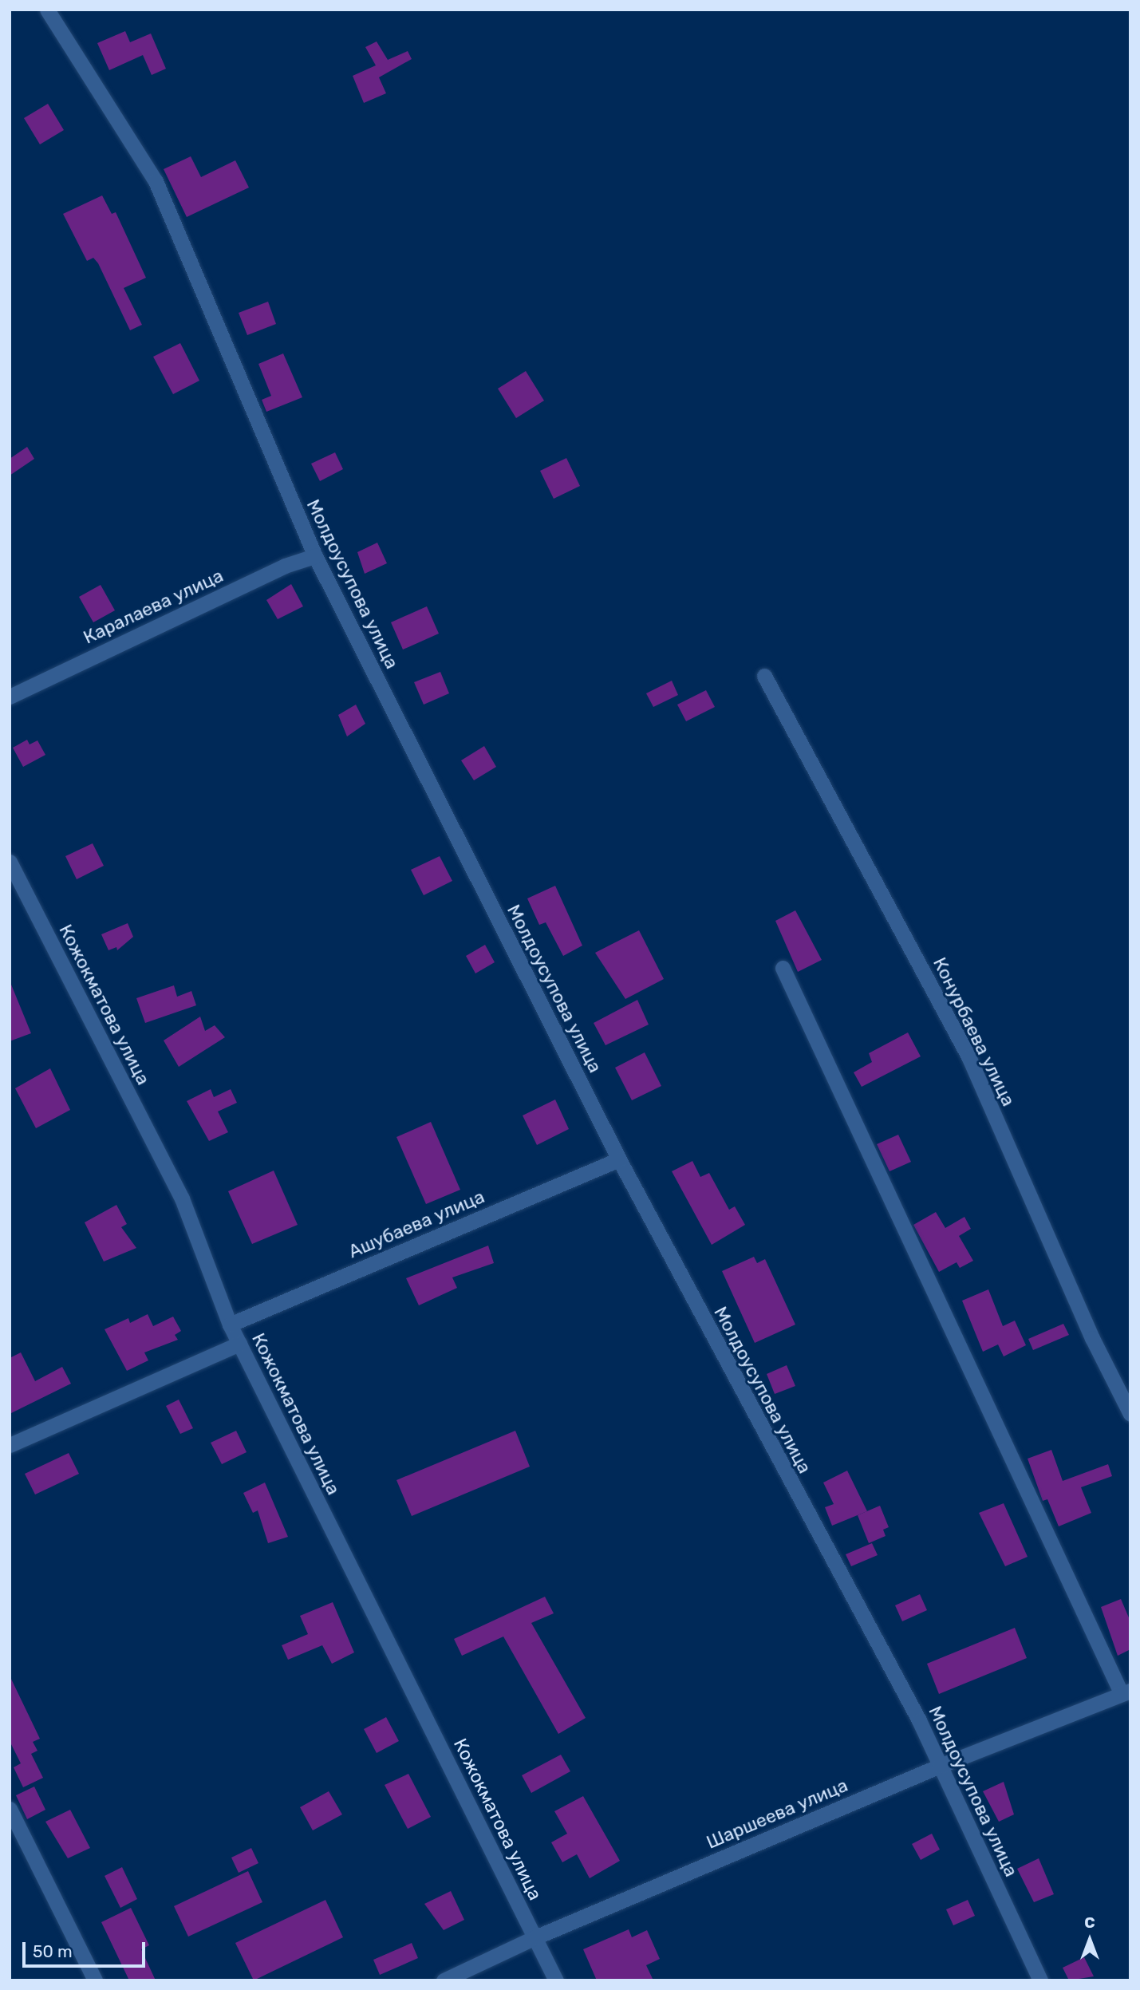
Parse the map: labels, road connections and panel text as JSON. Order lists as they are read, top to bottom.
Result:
{
  "streets": {
    "street": [
      "Молдоусупова улица",
      "Каралаева улица",
      "Кожокматова улица",
      "Конурбаева улица",
      "Ашубаева улица",
      "Шаршеева улица"
    ]
  },
  "crossings": [
    ["Молдоусупова улица", "Каралаева улица"],
    ["Молдоусупова улица", "Ашубаева улица"],
    ["Молдоусупова улица", "Шаршеева улица"],
    ["Кожокматова улица", "Ашубаева улица"],
    ["Кожокматова улица", "Шаршеева улица"]
  ],
  "scale_bar": "50 m",
  "north": "top"
}
